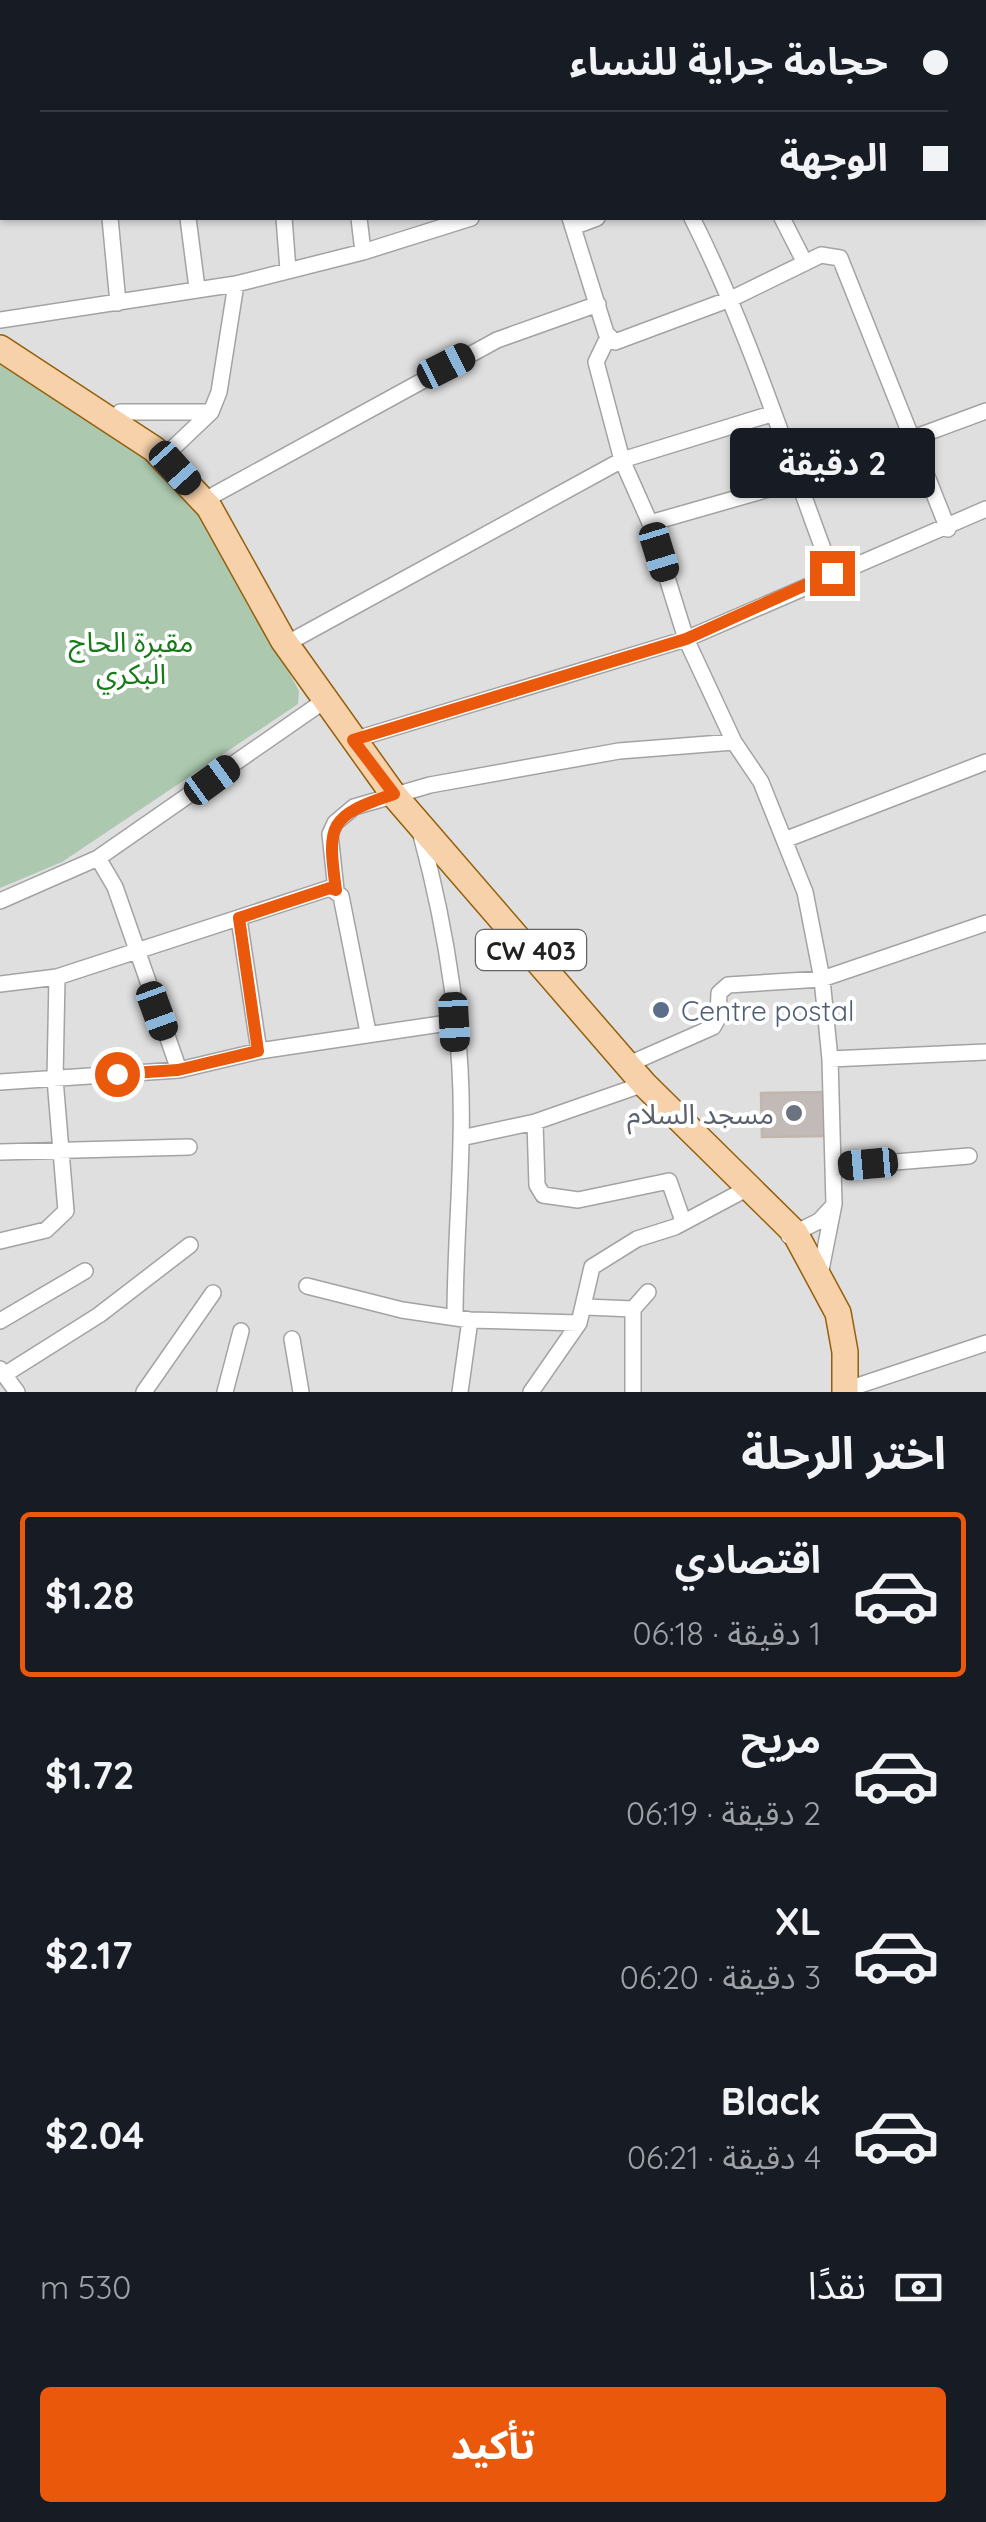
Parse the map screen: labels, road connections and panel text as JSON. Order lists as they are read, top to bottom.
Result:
{
  "streets": {
    "main road": ["CW 403"]
  },
  "parks": ["مقبرة الحاج البكري"],
  "places": ["Centre postal", "مسجد السلام"],
  "page": {
    "banner": ["حجامة جراية للنساء", "الوجهة"],
    "bubble": "2 دقيقة",
    "heading": "اختر الرحلة",
    "list": [
      {
        "name": "اقتصادي",
        "note": "1 دقيقة · 06:18",
        "value": "$1.28"
      },
      {
        "name": "مريح",
        "note": "2 دقيقة · 06:19",
        "value": "$1.72"
      },
      {
        "name": "XL",
        "note": "3 دقيقة · 06:20",
        "value": "$2.17"
      },
      {
        "name": "Black",
        "note": "4 دقيقة · 06:21",
        "value": "$2.04"
      }
    ],
    "pay": ["نقدًا", "530 m"],
    "buttons": "تأكيد"
  }
}
